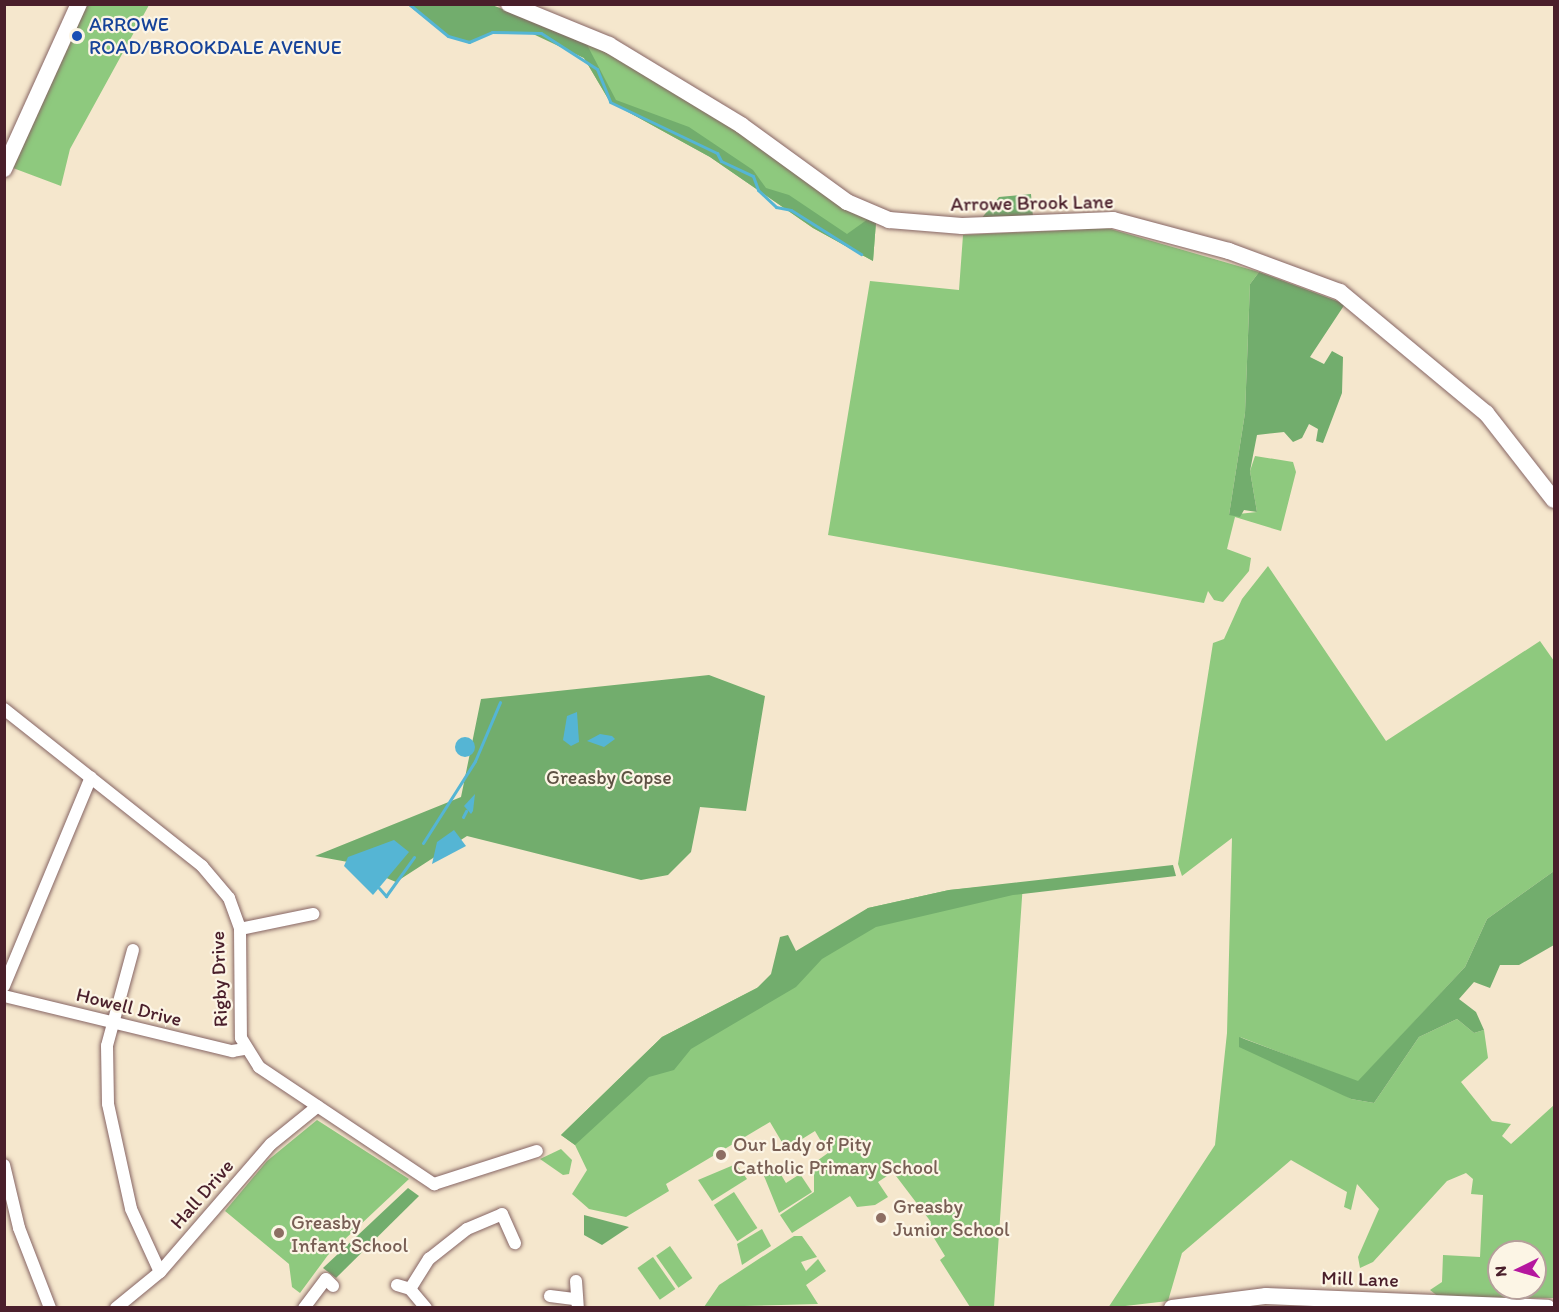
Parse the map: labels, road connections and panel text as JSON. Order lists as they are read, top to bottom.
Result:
{
  "streets": {
    "street": [
      "Arrowe Brook Lane",
      "Rigby Drive",
      "Howell Drive",
      "Hall Drive",
      "Mill Lane"
    ]
  },
  "crossings": [
    ["Rigby Drive", "Howell Drive"],
    ["Rigby Drive", "Hall Drive"]
  ],
  "parks": ["Greasby Copse"],
  "places": [
    "ARROWE ROAD/BROOKDALE AVENUE",
    "Our Lady of Pity Catholic Primary School",
    "Greasby Junior School",
    "Greasby Infant School"
  ],
  "north": "left"
}
